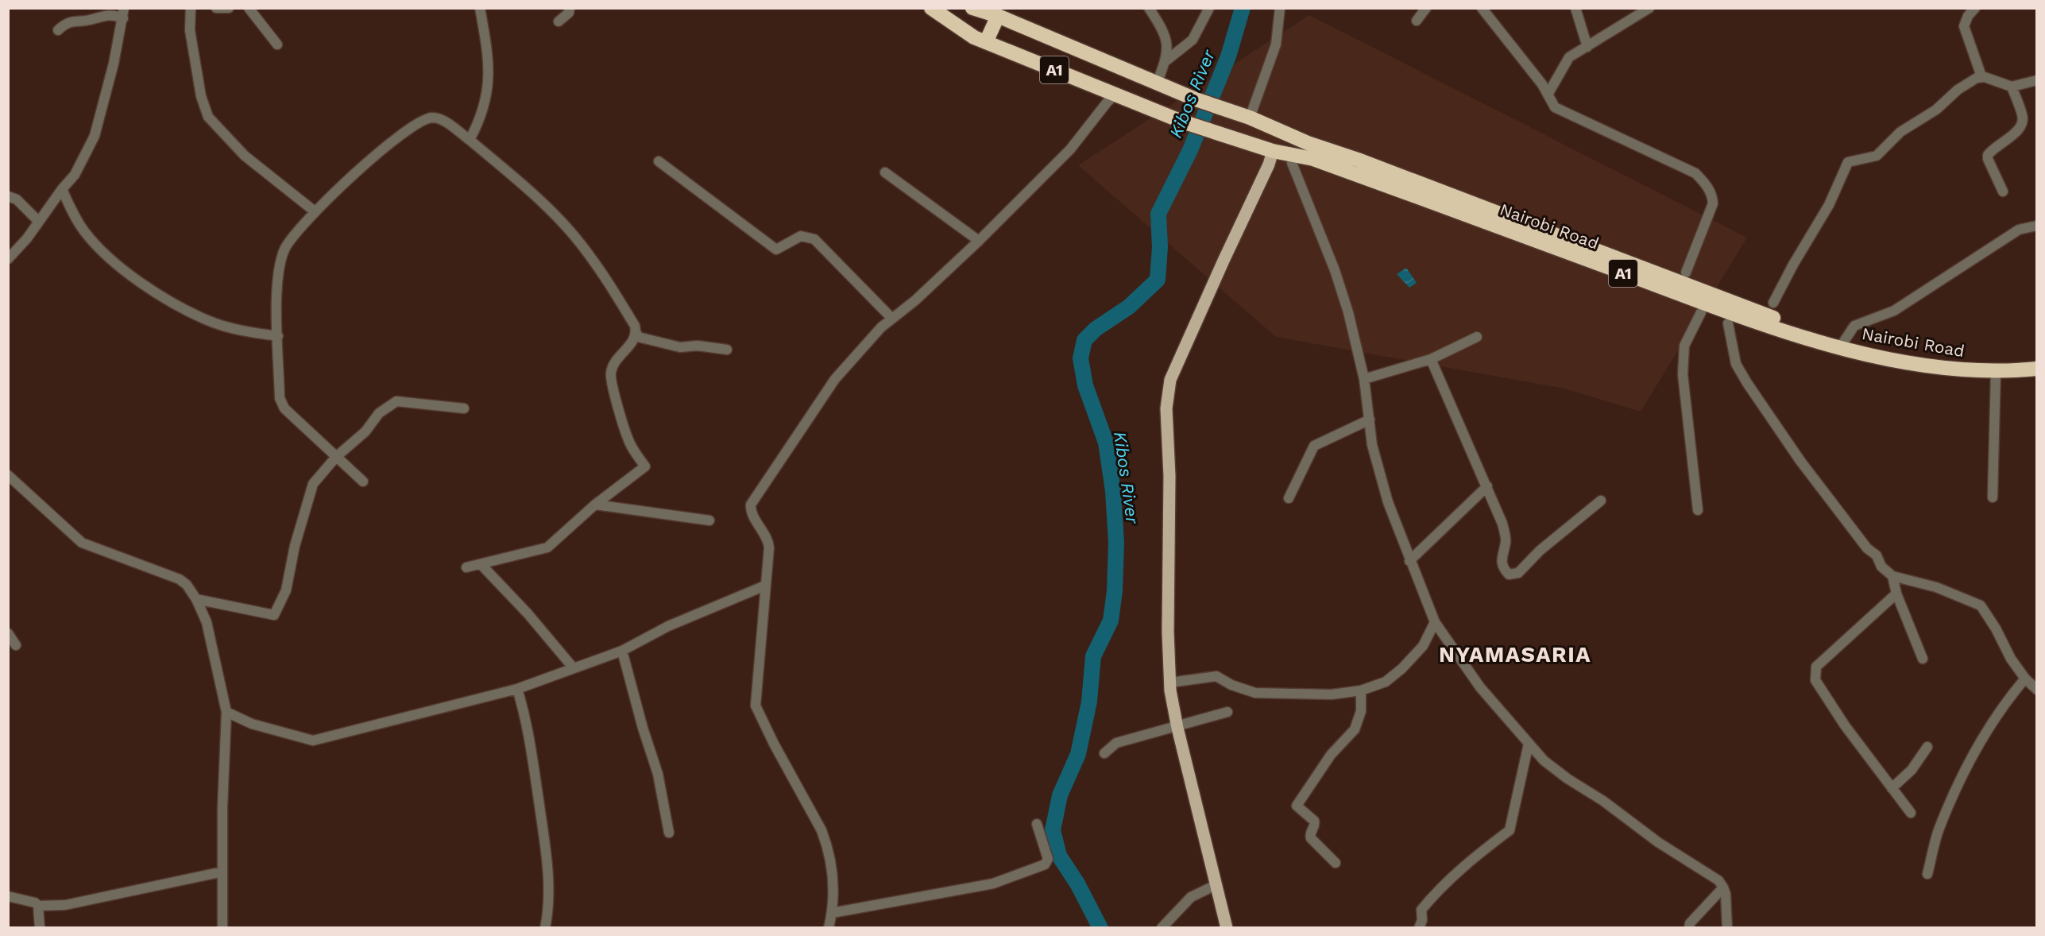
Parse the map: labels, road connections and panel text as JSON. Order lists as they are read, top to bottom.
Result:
{
  "streets": {
    "highway": ["A1", "Nairobi Road"]
  },
  "crossings": [
    ["A1", "Nairobi Road"]
  ],
  "districts": ["NYAMASARIA"],
  "water": ["Kibos River"]
}
